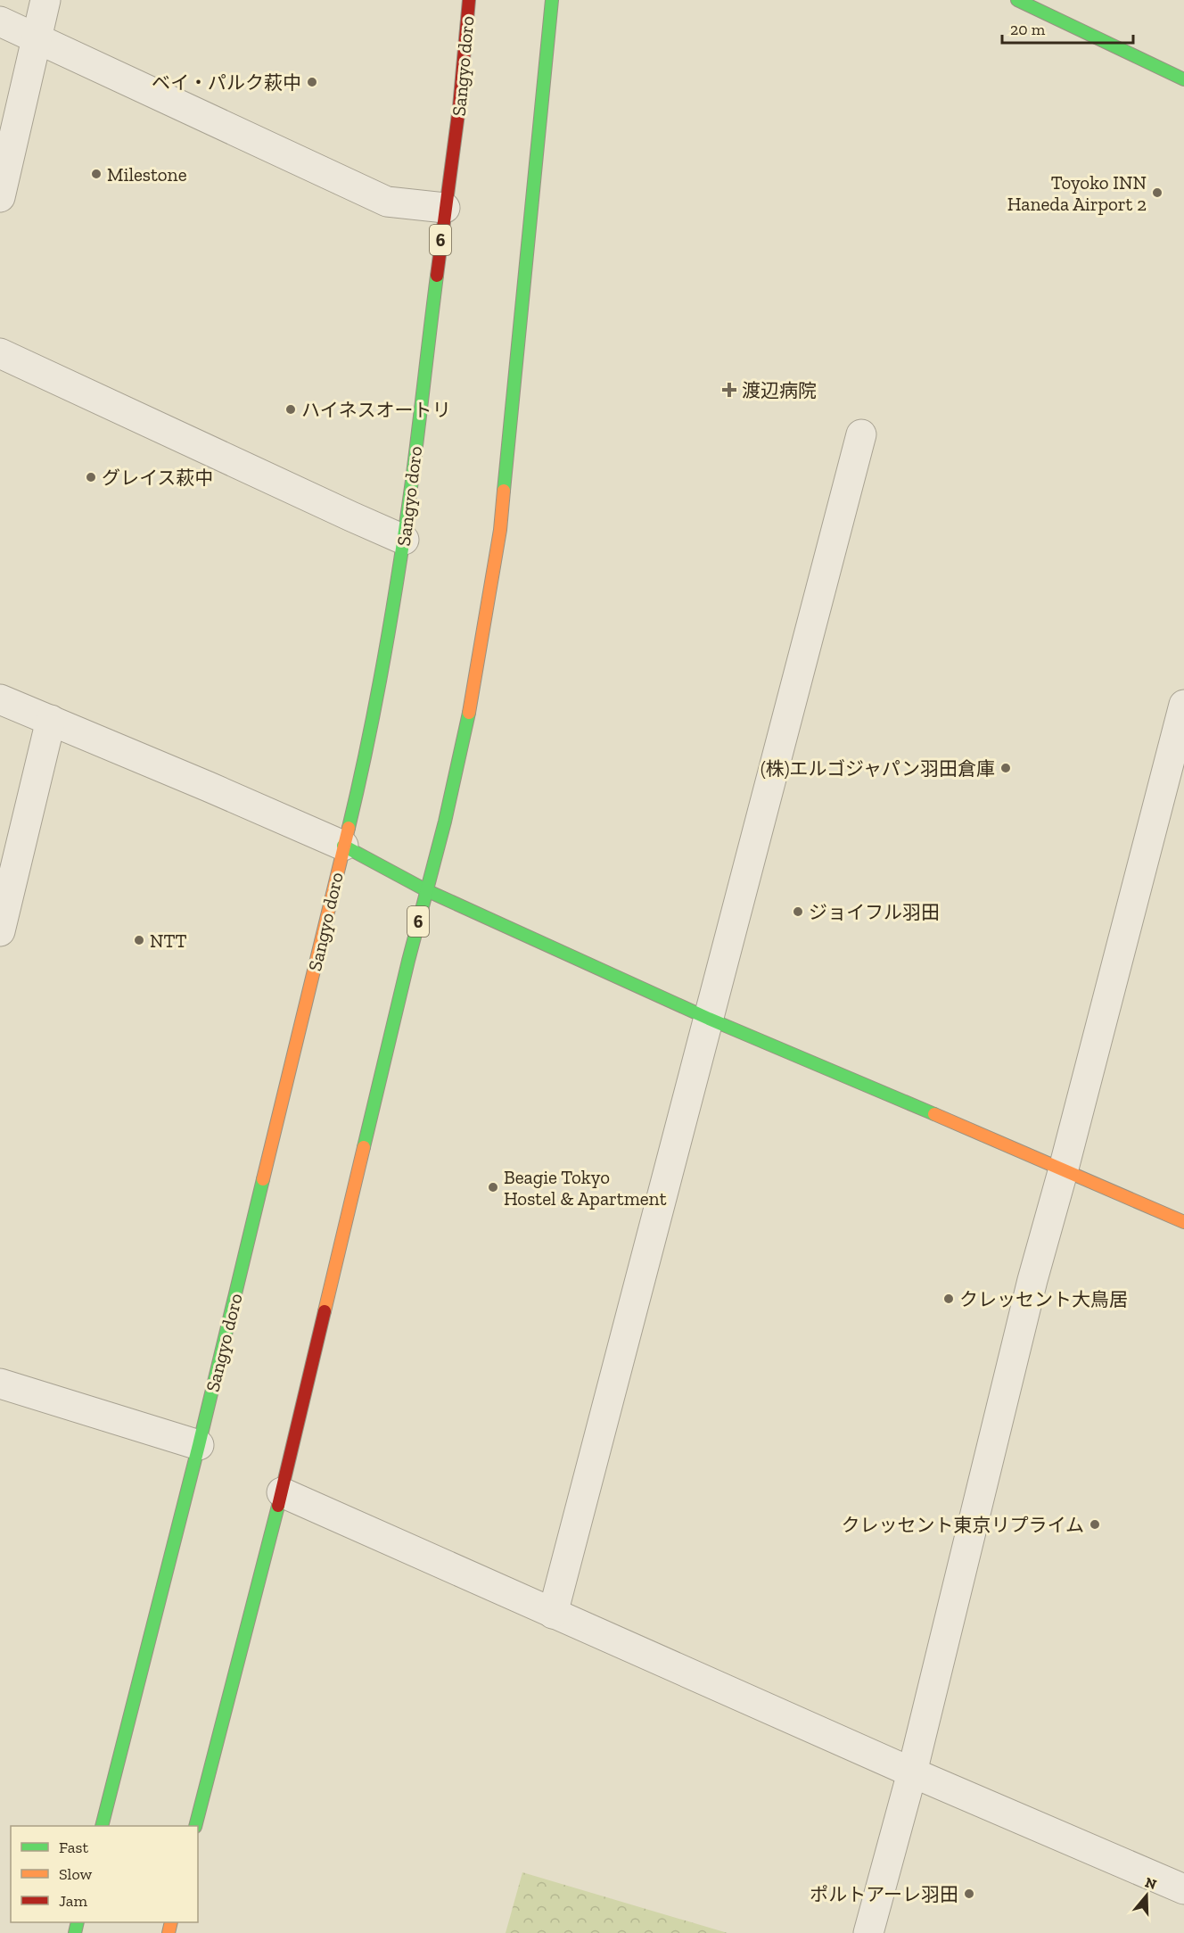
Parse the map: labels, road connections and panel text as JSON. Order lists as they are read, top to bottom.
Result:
{
  "streets": {
    "main road": ["Sangyo doro", "6"]
  },
  "places": {
    "other": [
      "ベイ・パルク萩中",
      "Milestone",
      "Toyoko INN Haneda Airport 2",
      "ハイネスオートリ",
      "グレイス萩中",
      "(株)エルゴジャパン羽田倉庫",
      "ジョイフル羽田",
      "NTT",
      "Beagie Tokyo Hostel & Apartment",
      "クレッセント大鳥居",
      "クレッセント東京リプライム",
      "ポルトアーレ羽田"
    ],
    "health": ["渡辺病院"]
  },
  "legend": ["Fast", "Slow", "Jam"],
  "scale_bar": "20 m",
  "north": "top"
}
